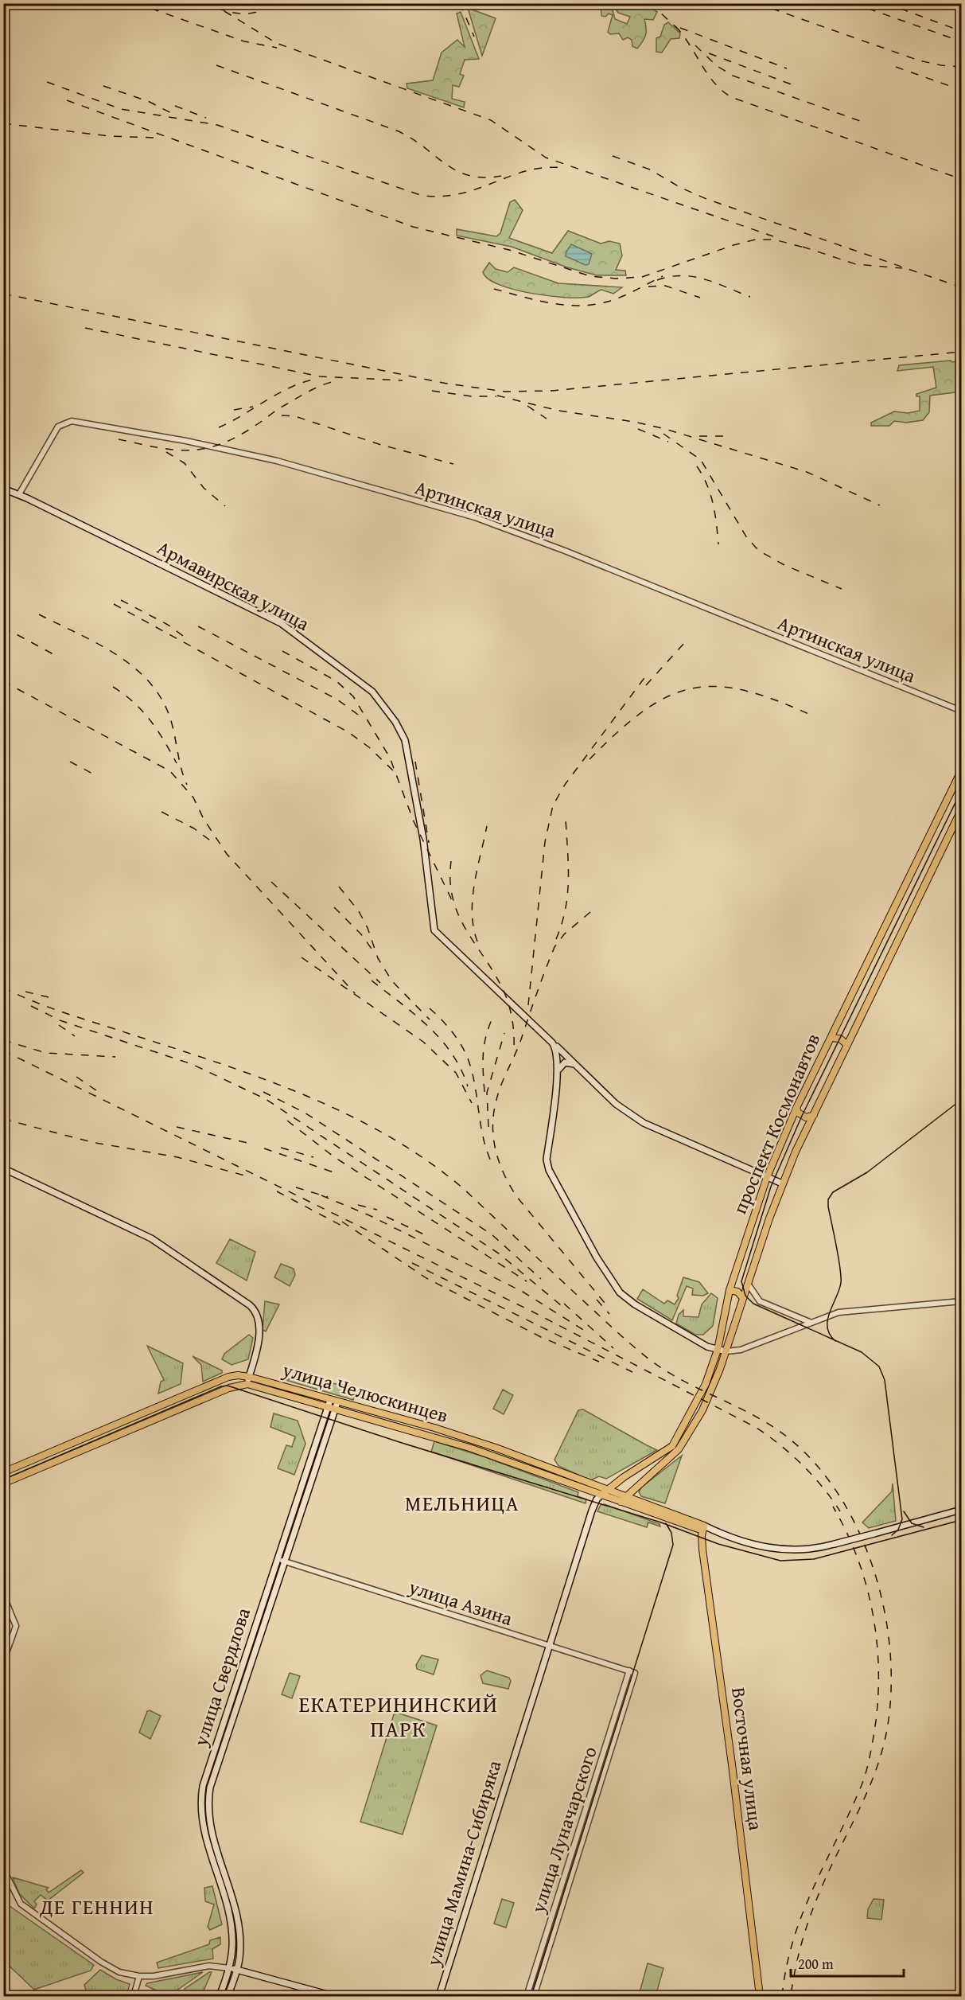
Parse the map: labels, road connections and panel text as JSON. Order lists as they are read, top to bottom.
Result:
{
  "streets": {
    "main road": [
      "Армавирская улица",
      "проспект Космонавтов",
      "улица Челюскинцев",
      "улица Свердлова",
      "Восточная улица",
      "улица Мамина-Сибиряка"
    ],
    "street": ["Артинская улица", "улица Азина", "улица Луначарского"]
  },
  "crossings": [
    ["Артинская улица", "Армавирская улица"],
    ["Армавирская улица", "проспект Космонавтов"],
    ["проспект Космонавтов", "улица Челюскинцев"],
    ["проспект Космонавтов", "улица Мамина-Сибиряка"],
    ["улица Челюскинцев", "улица Свердлова"],
    ["улица Челюскинцев", "Восточная улица"],
    ["улица Челюскинцев", "улица Мамина-Сибиряка"],
    ["улица Азина", "улица Свердлова"],
    ["улица Азина", "улица Луначарского"],
    ["улица Азина", "улица Мамина-Сибиряка"]
  ],
  "districts": ["МЕЛЬНИЦА", "ЕКАТЕРИНИНСКИЙ ПАРК", "ДЕ ГЕННИН"],
  "scale_bar": "200 m"
}
